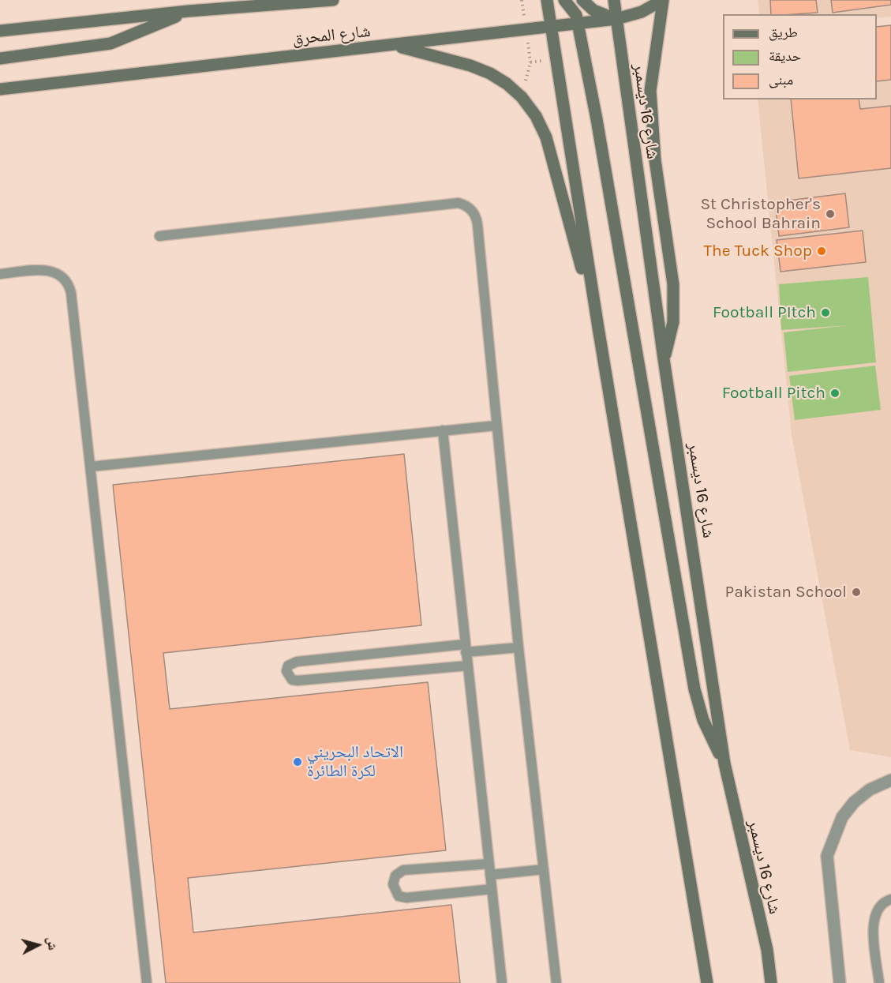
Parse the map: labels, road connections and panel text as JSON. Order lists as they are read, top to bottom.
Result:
{
  "streets": {
    "main road": ["شارع المحرق", "شارع 16 ديسمبر"]
  },
  "crossings": [
    ["شارع المحرق", "شارع 16 ديسمبر"]
  ],
  "places": [
    "St Christopher's School Bahrain",
    "The Tuck Shop",
    "Football PItch",
    "Football Pitch",
    "Pakistan School",
    "الاتحاد البحريني لكرة الطائرة"
  ],
  "legend": ["طريق", "حديقة", "مبنى"],
  "north": "right"
}
